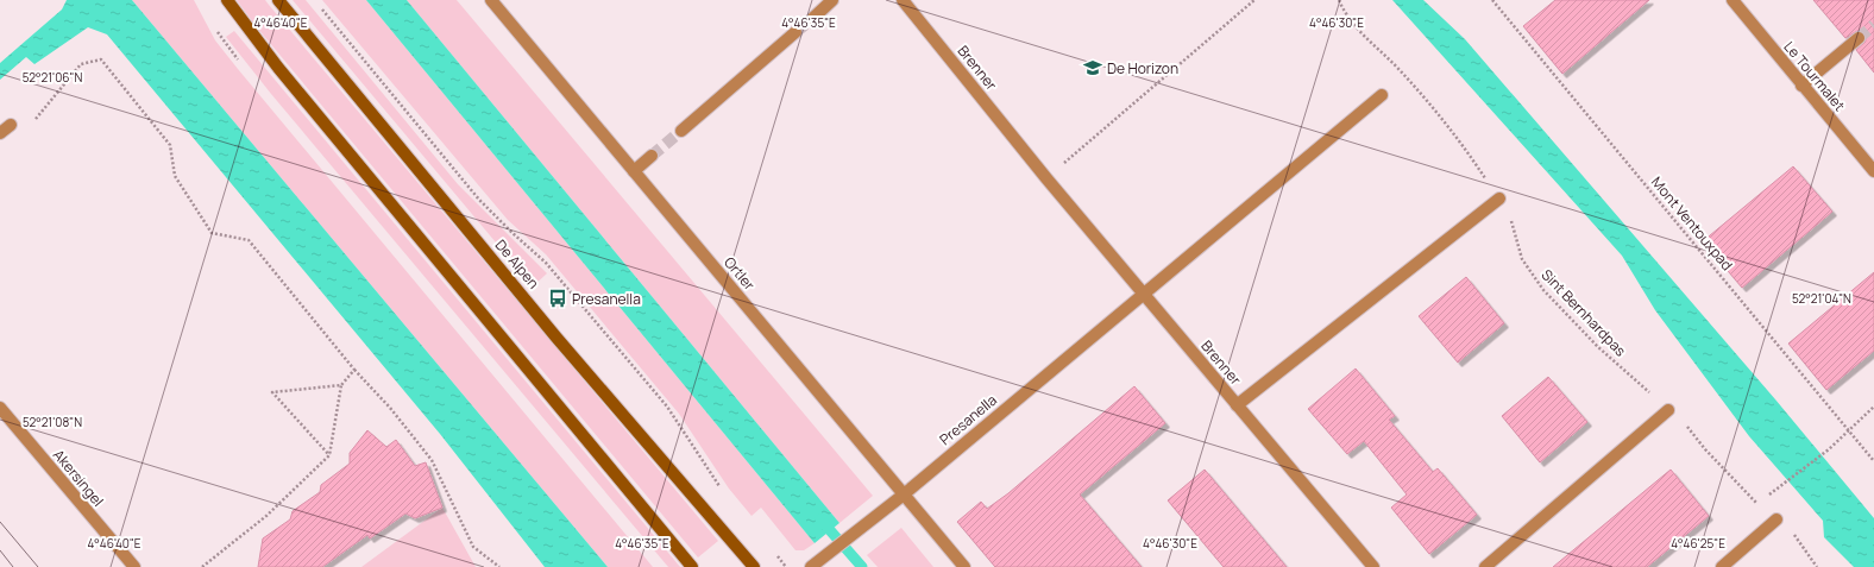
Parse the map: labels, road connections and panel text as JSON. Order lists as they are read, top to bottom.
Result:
{
  "streets": {
    "main road": ["De Alpen"],
    "street": [
      "Brenner",
      "Le Tourmalet",
      "Ortler",
      "Presanella",
      "Akersingel"
    ],
    "path": ["Mont Ventouxpad", "Sint Bernhardpas"]
  },
  "crossings": [
    ["Brenner", "Presanella"],
    ["Ortler", "Presanella"]
  ],
  "places": {
    "school or university": ["De Horizon"],
    "bus stop": ["Presanella"]
  },
  "coordinates": [
    "4°46'40\"E",
    "4°46'35\"E",
    "4°46'30\"E",
    "52°21'06\"N",
    "52°21'04\"N",
    "52°21'08\"N",
    "4°46'25\"E"
  ]
}
